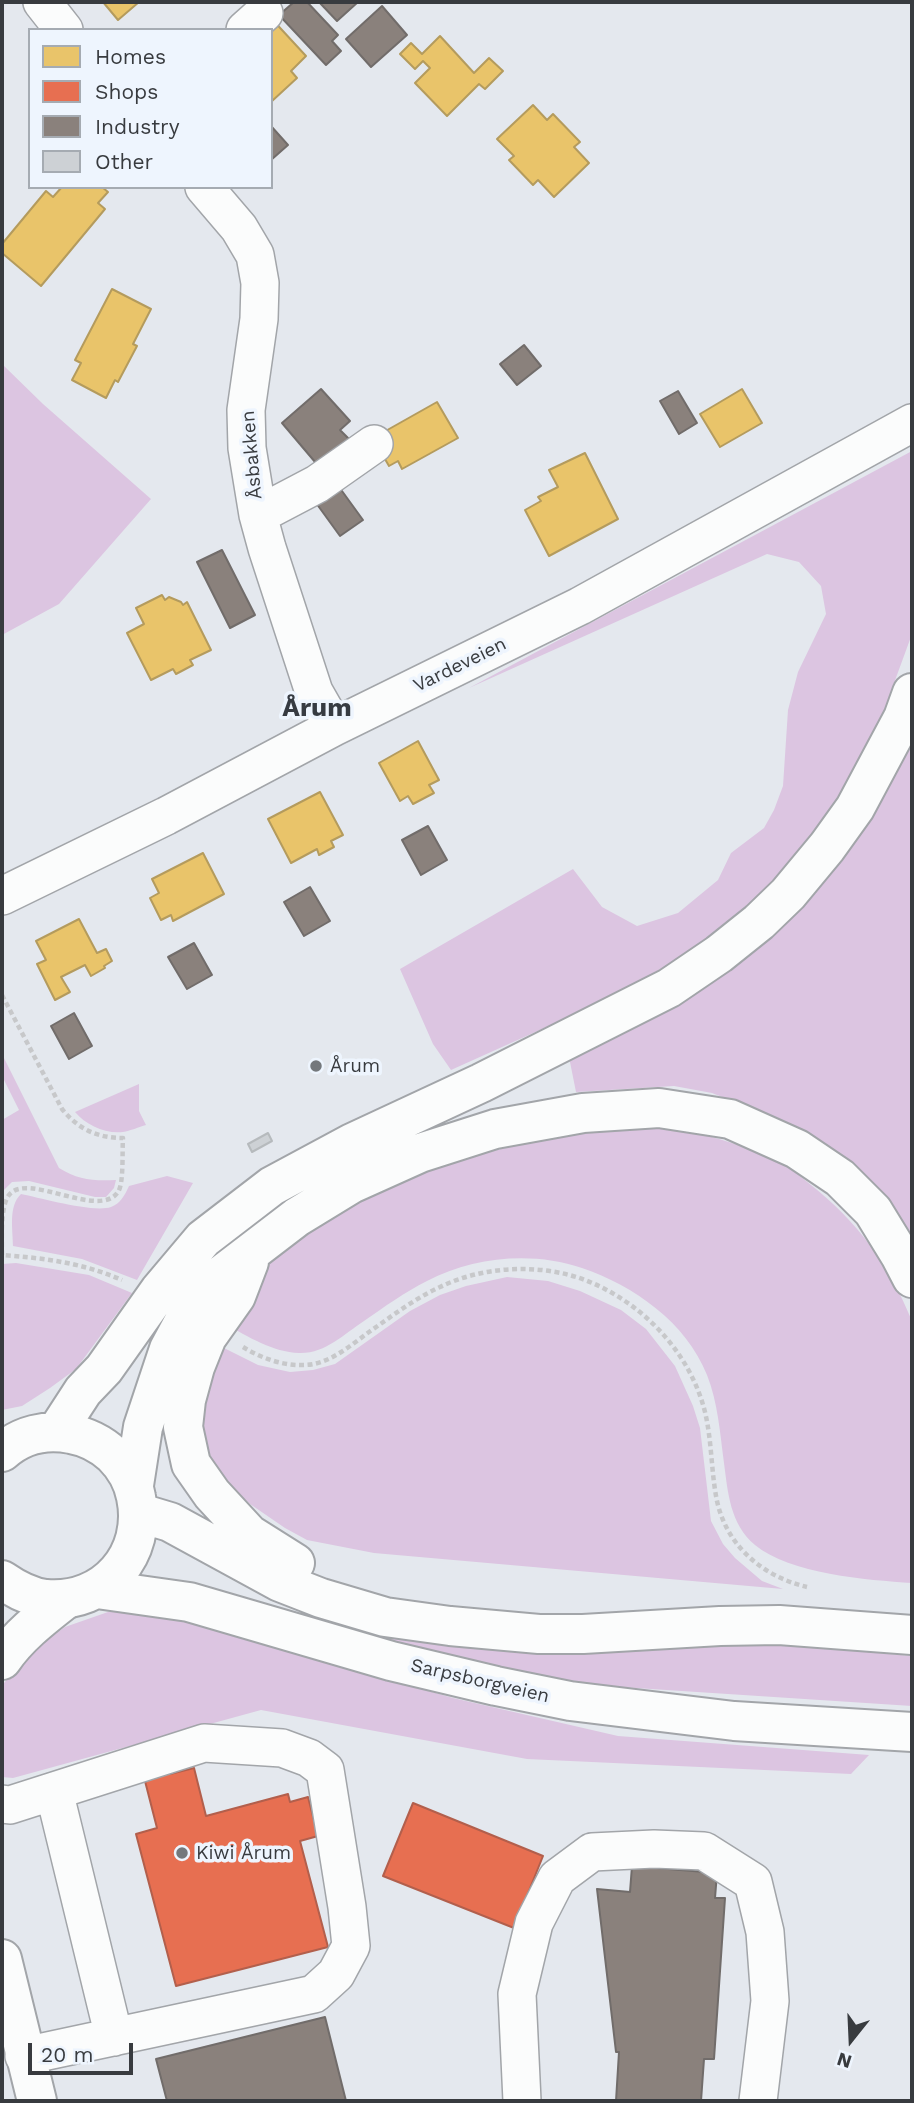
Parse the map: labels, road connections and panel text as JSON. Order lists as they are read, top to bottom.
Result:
{
  "streets": {
    "main road": ["Sarpsborgveien"],
    "street": ["Åsbakken", "Vardeveien"]
  },
  "crossings": [
    ["Åsbakken", "Vardeveien"]
  ],
  "districts": ["Årum"],
  "places": ["Årum", "Kiwi Årum"],
  "legend": [
    "Homes",
    "Shops",
    "Industry",
    "Other"
  ],
  "scale_bar": "20 m",
  "north": "bottom"
}
